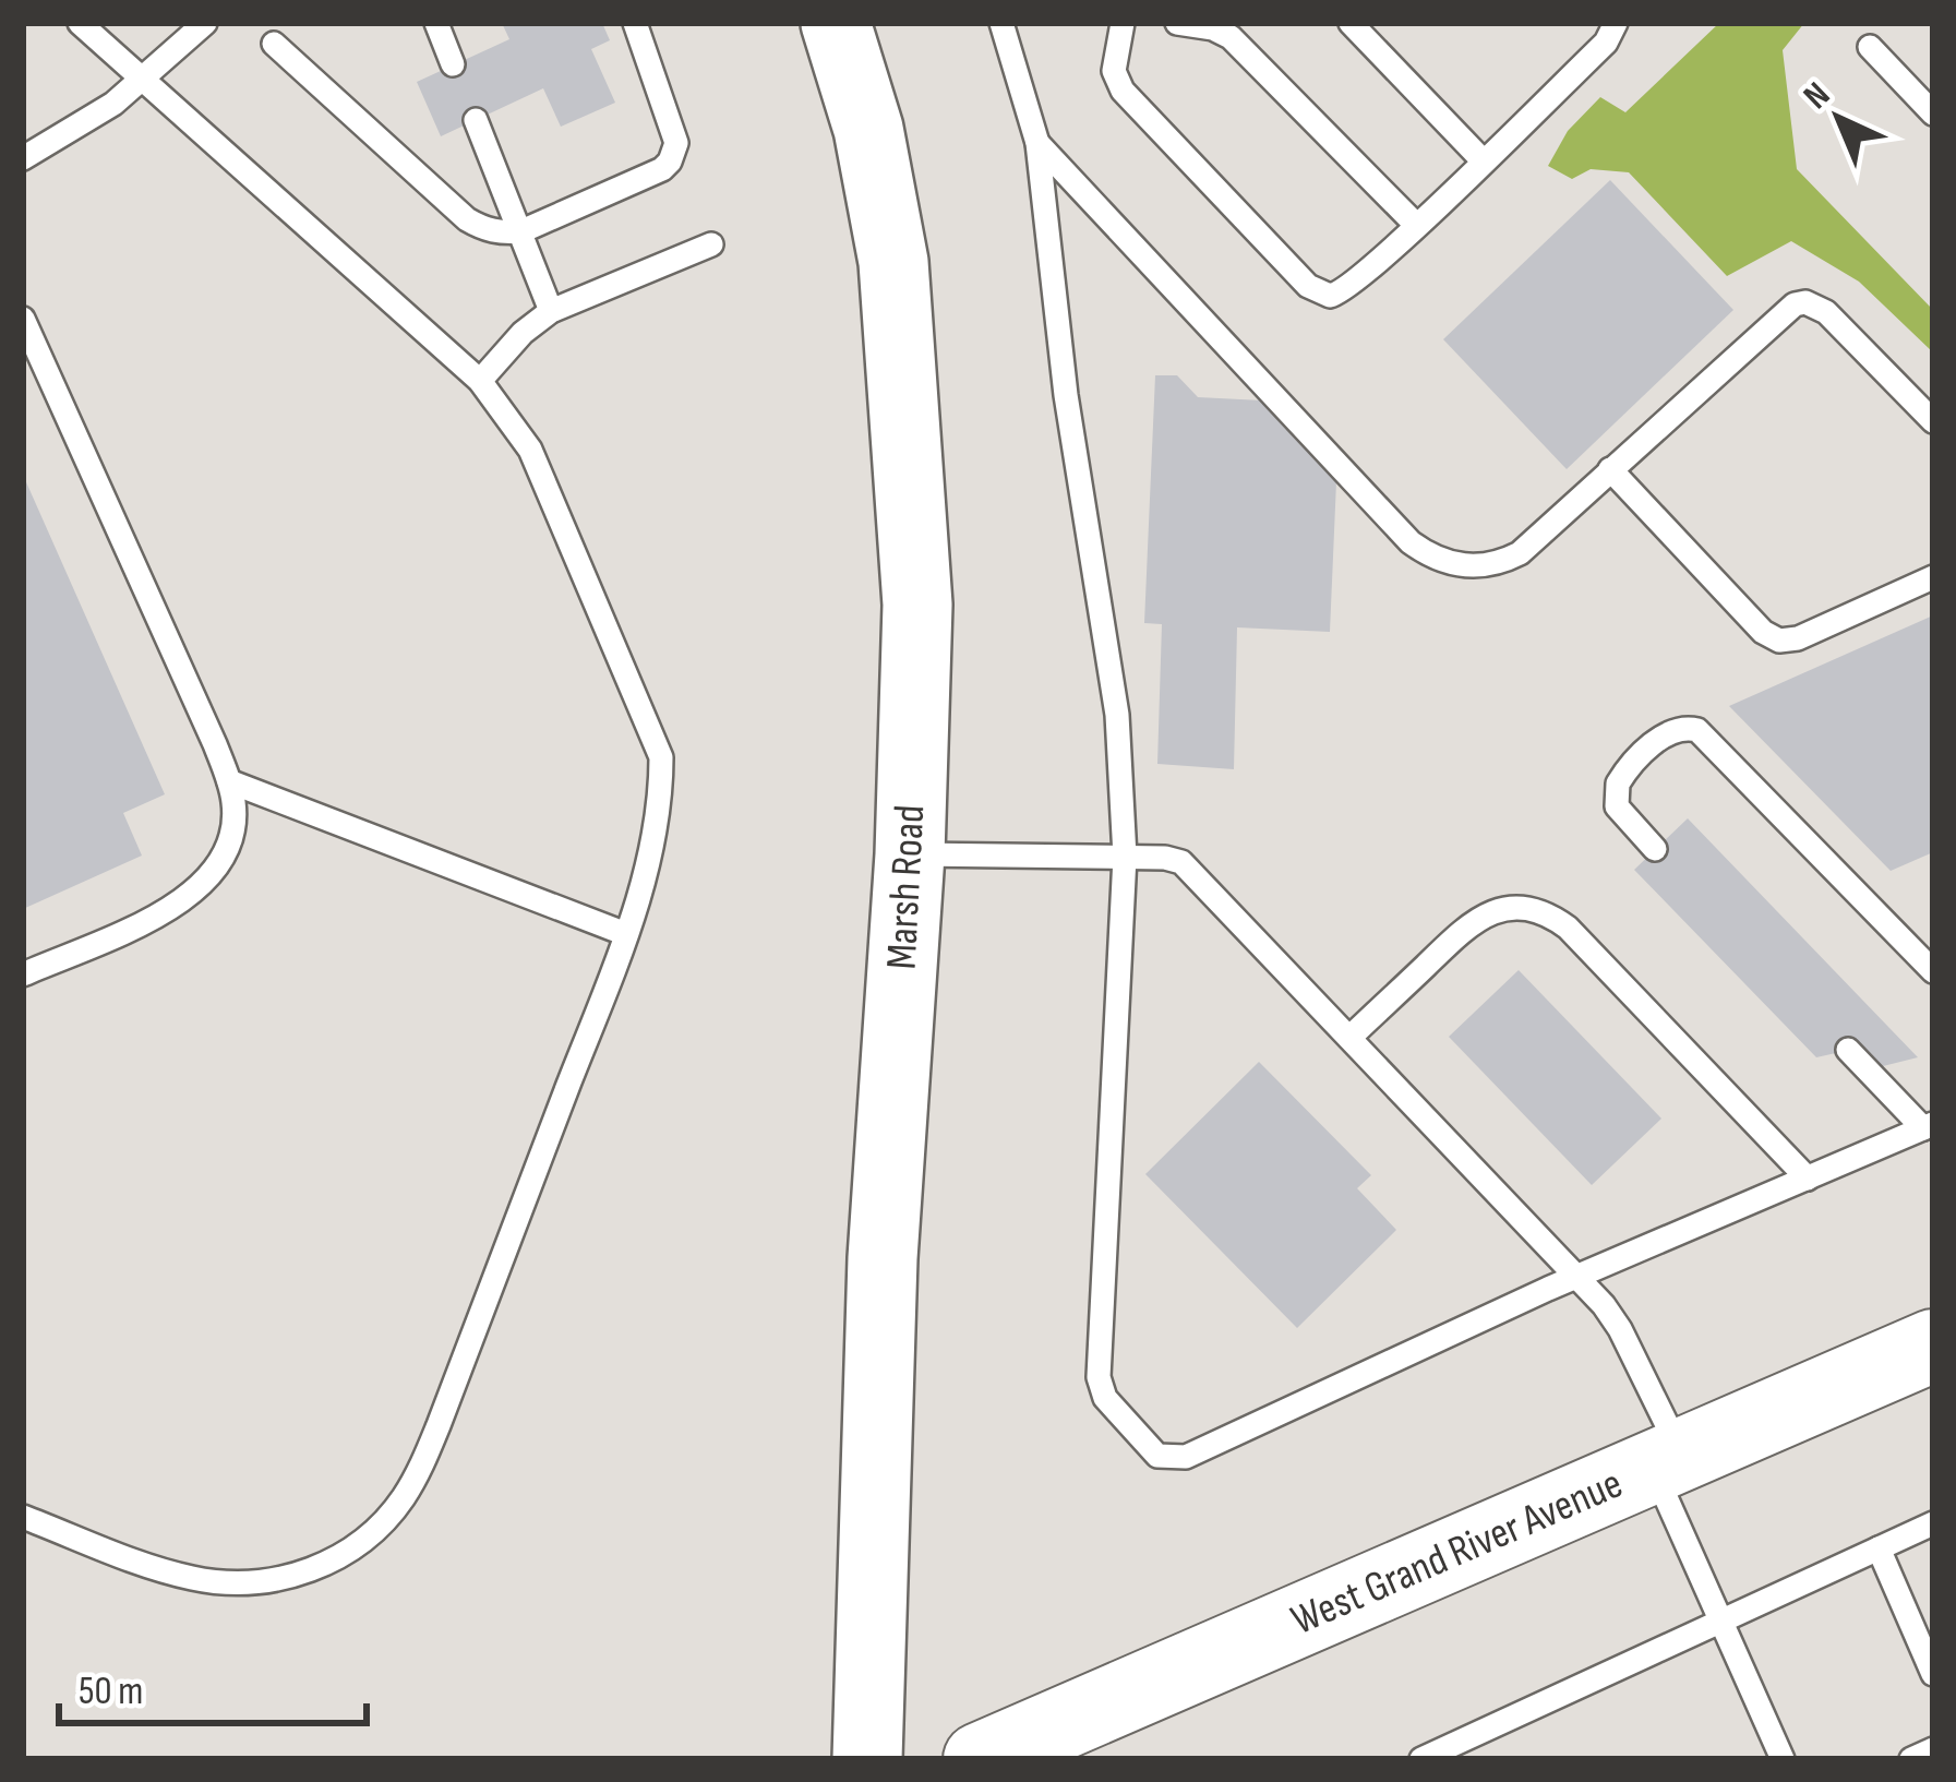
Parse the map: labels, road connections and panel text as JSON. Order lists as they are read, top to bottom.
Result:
{
  "streets": {
    "main road": ["Marsh Road", "West Grand River Avenue"]
  },
  "scale_bar": "50 m",
  "north": "top left"
}
